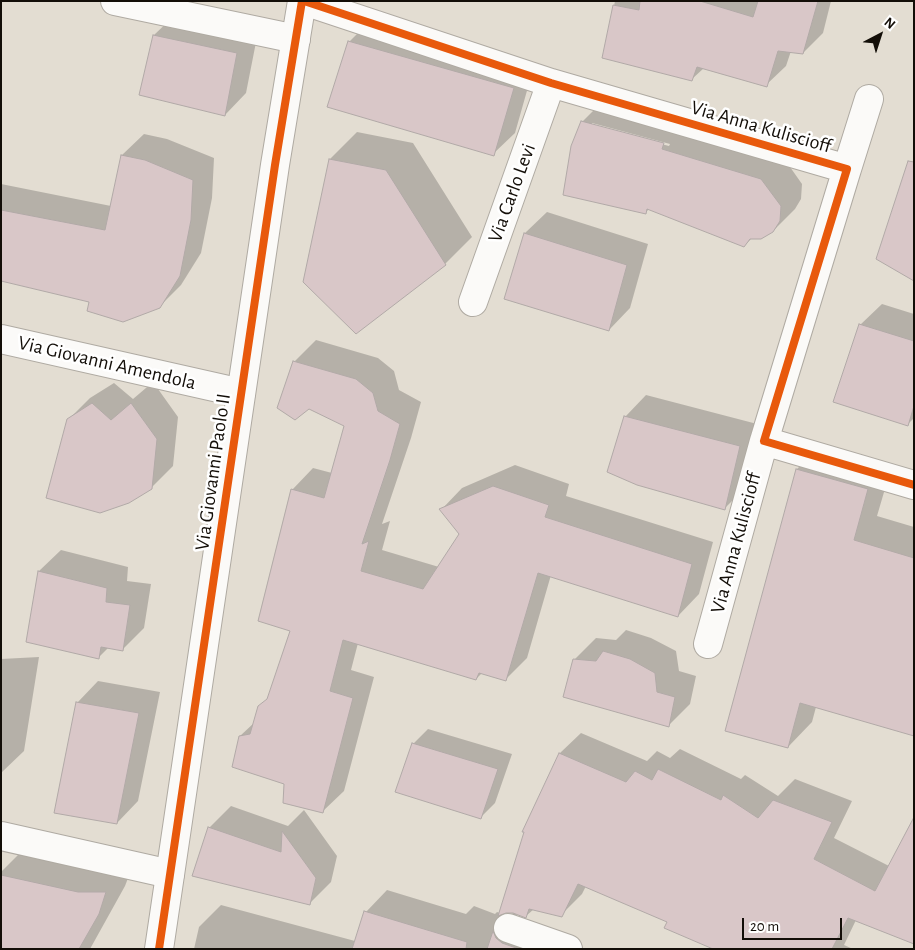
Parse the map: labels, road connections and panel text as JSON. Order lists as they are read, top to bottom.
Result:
{
  "streets": {
    "street": [
      "Via Anna Kuliscioff",
      "Via Carlo Levi",
      "Via Giovanni Amendola",
      "Via Giovanni Paolo II"
    ]
  },
  "crossings": [
    ["Via Anna Kuliscioff", "Via Carlo Levi"],
    ["Via Anna Kuliscioff", "Via Giovanni Paolo II"],
    ["Via Giovanni Amendola", "Via Giovanni Paolo II"]
  ],
  "scale_bar": "20 m",
  "north": "top right"
}
